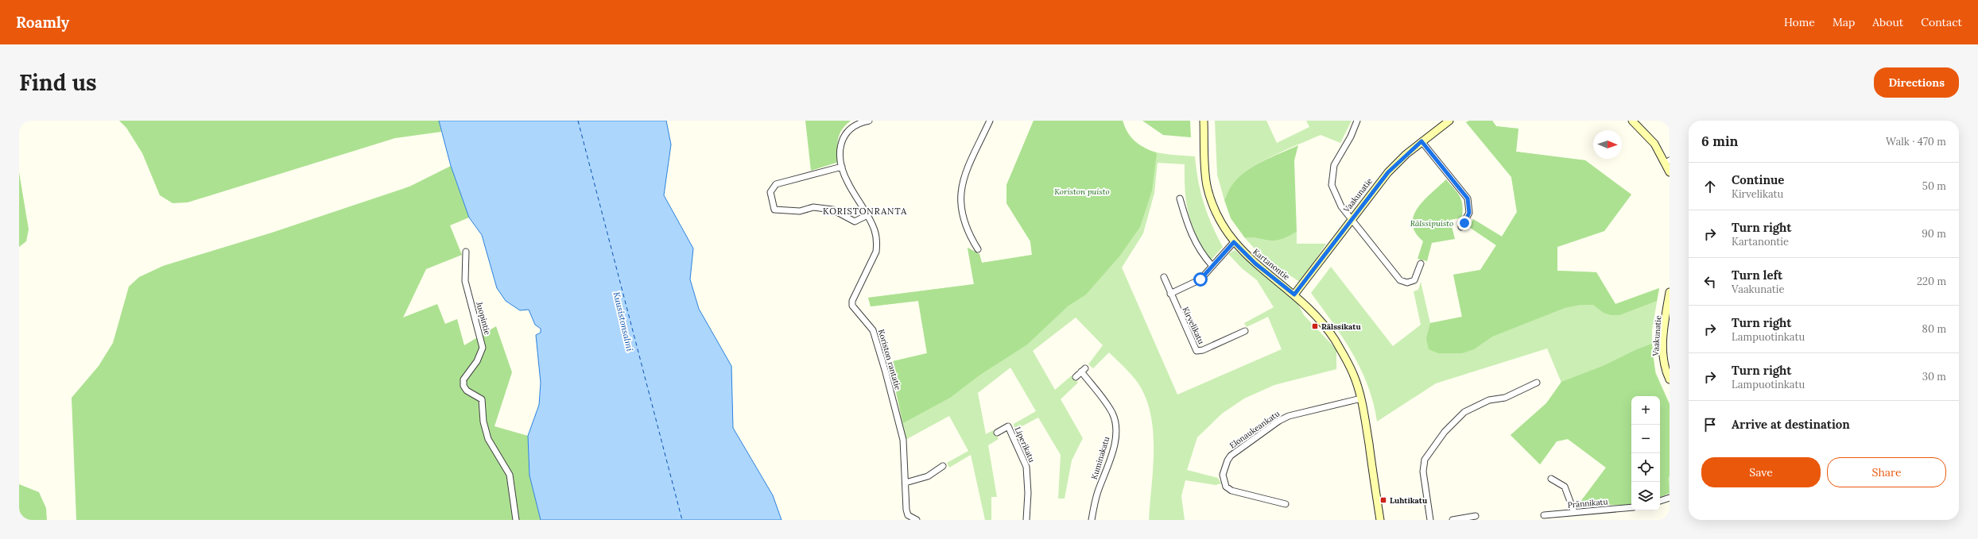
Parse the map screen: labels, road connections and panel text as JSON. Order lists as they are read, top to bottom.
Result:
{
  "streets": {
    "street": [
      "Vaakunatie",
      "Kartanontie",
      "Juopintie",
      "Kirvelikatu",
      "Koriston rantatie",
      "Elonaukeankatu",
      "Liperikatu",
      "Kuminakatu",
      "Prännikatu"
    ]
  },
  "crossings": [
    ["Vaakunatie", "Kartanontie"],
    ["Kartanontie", "Elonaukeankatu"]
  ],
  "districts": ["KORISTONRANTA"],
  "water": ["Kuusistonsalmi"],
  "parks": ["Koriston puisto", "Rälssipuisto"],
  "places": {
    "transit": ["Rälssikatu", "Luhtikatu"]
  },
  "north": "right",
  "page": {
    "header": "Roamly",
    "nav": [
      "Home",
      "Map",
      "About",
      "Contact"
    ],
    "buttons": [
      "Directions",
      ["Save", "Share"]
    ],
    "title": "Find us",
    "heading": ["6 min", "Walk · 470 m"],
    "list": [
      ["Continue", "Kirvelikatu", "50 m"],
      ["Turn right", "Kartanontie", "90 m"],
      ["Turn left", "Vaakunatie", "220 m"],
      ["Turn right", "Lampuotinkatu", "80 m"],
      ["Turn right", "Lampuotinkatu", "30 m"],
      "Arrive at destination"
    ],
    "map_buttons": ["+", "−"]
  }
}
